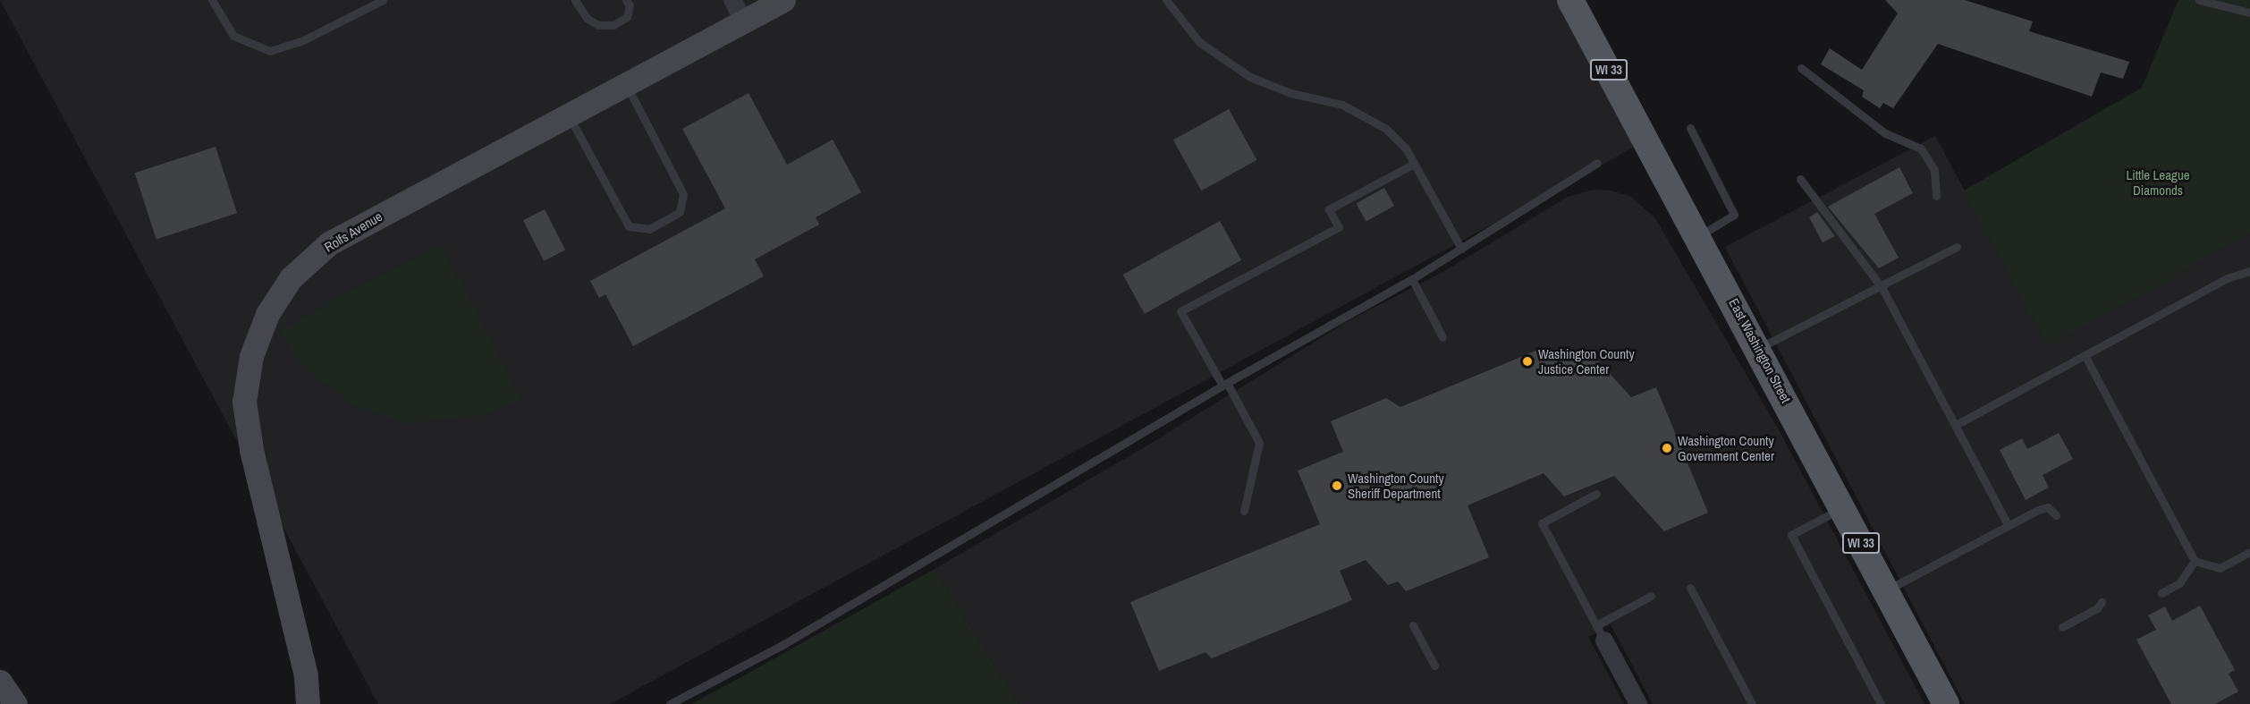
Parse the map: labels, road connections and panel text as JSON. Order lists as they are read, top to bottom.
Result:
{
  "streets": {
    "main road": ["WI 33", "East Washington Street"],
    "street": ["Rolfs Avenue"]
  },
  "parks": ["Little League Diamonds"],
  "places": ["Washington County Justice Center", "Washington County Government Center", "Washington County Sheriff Department"]
}
